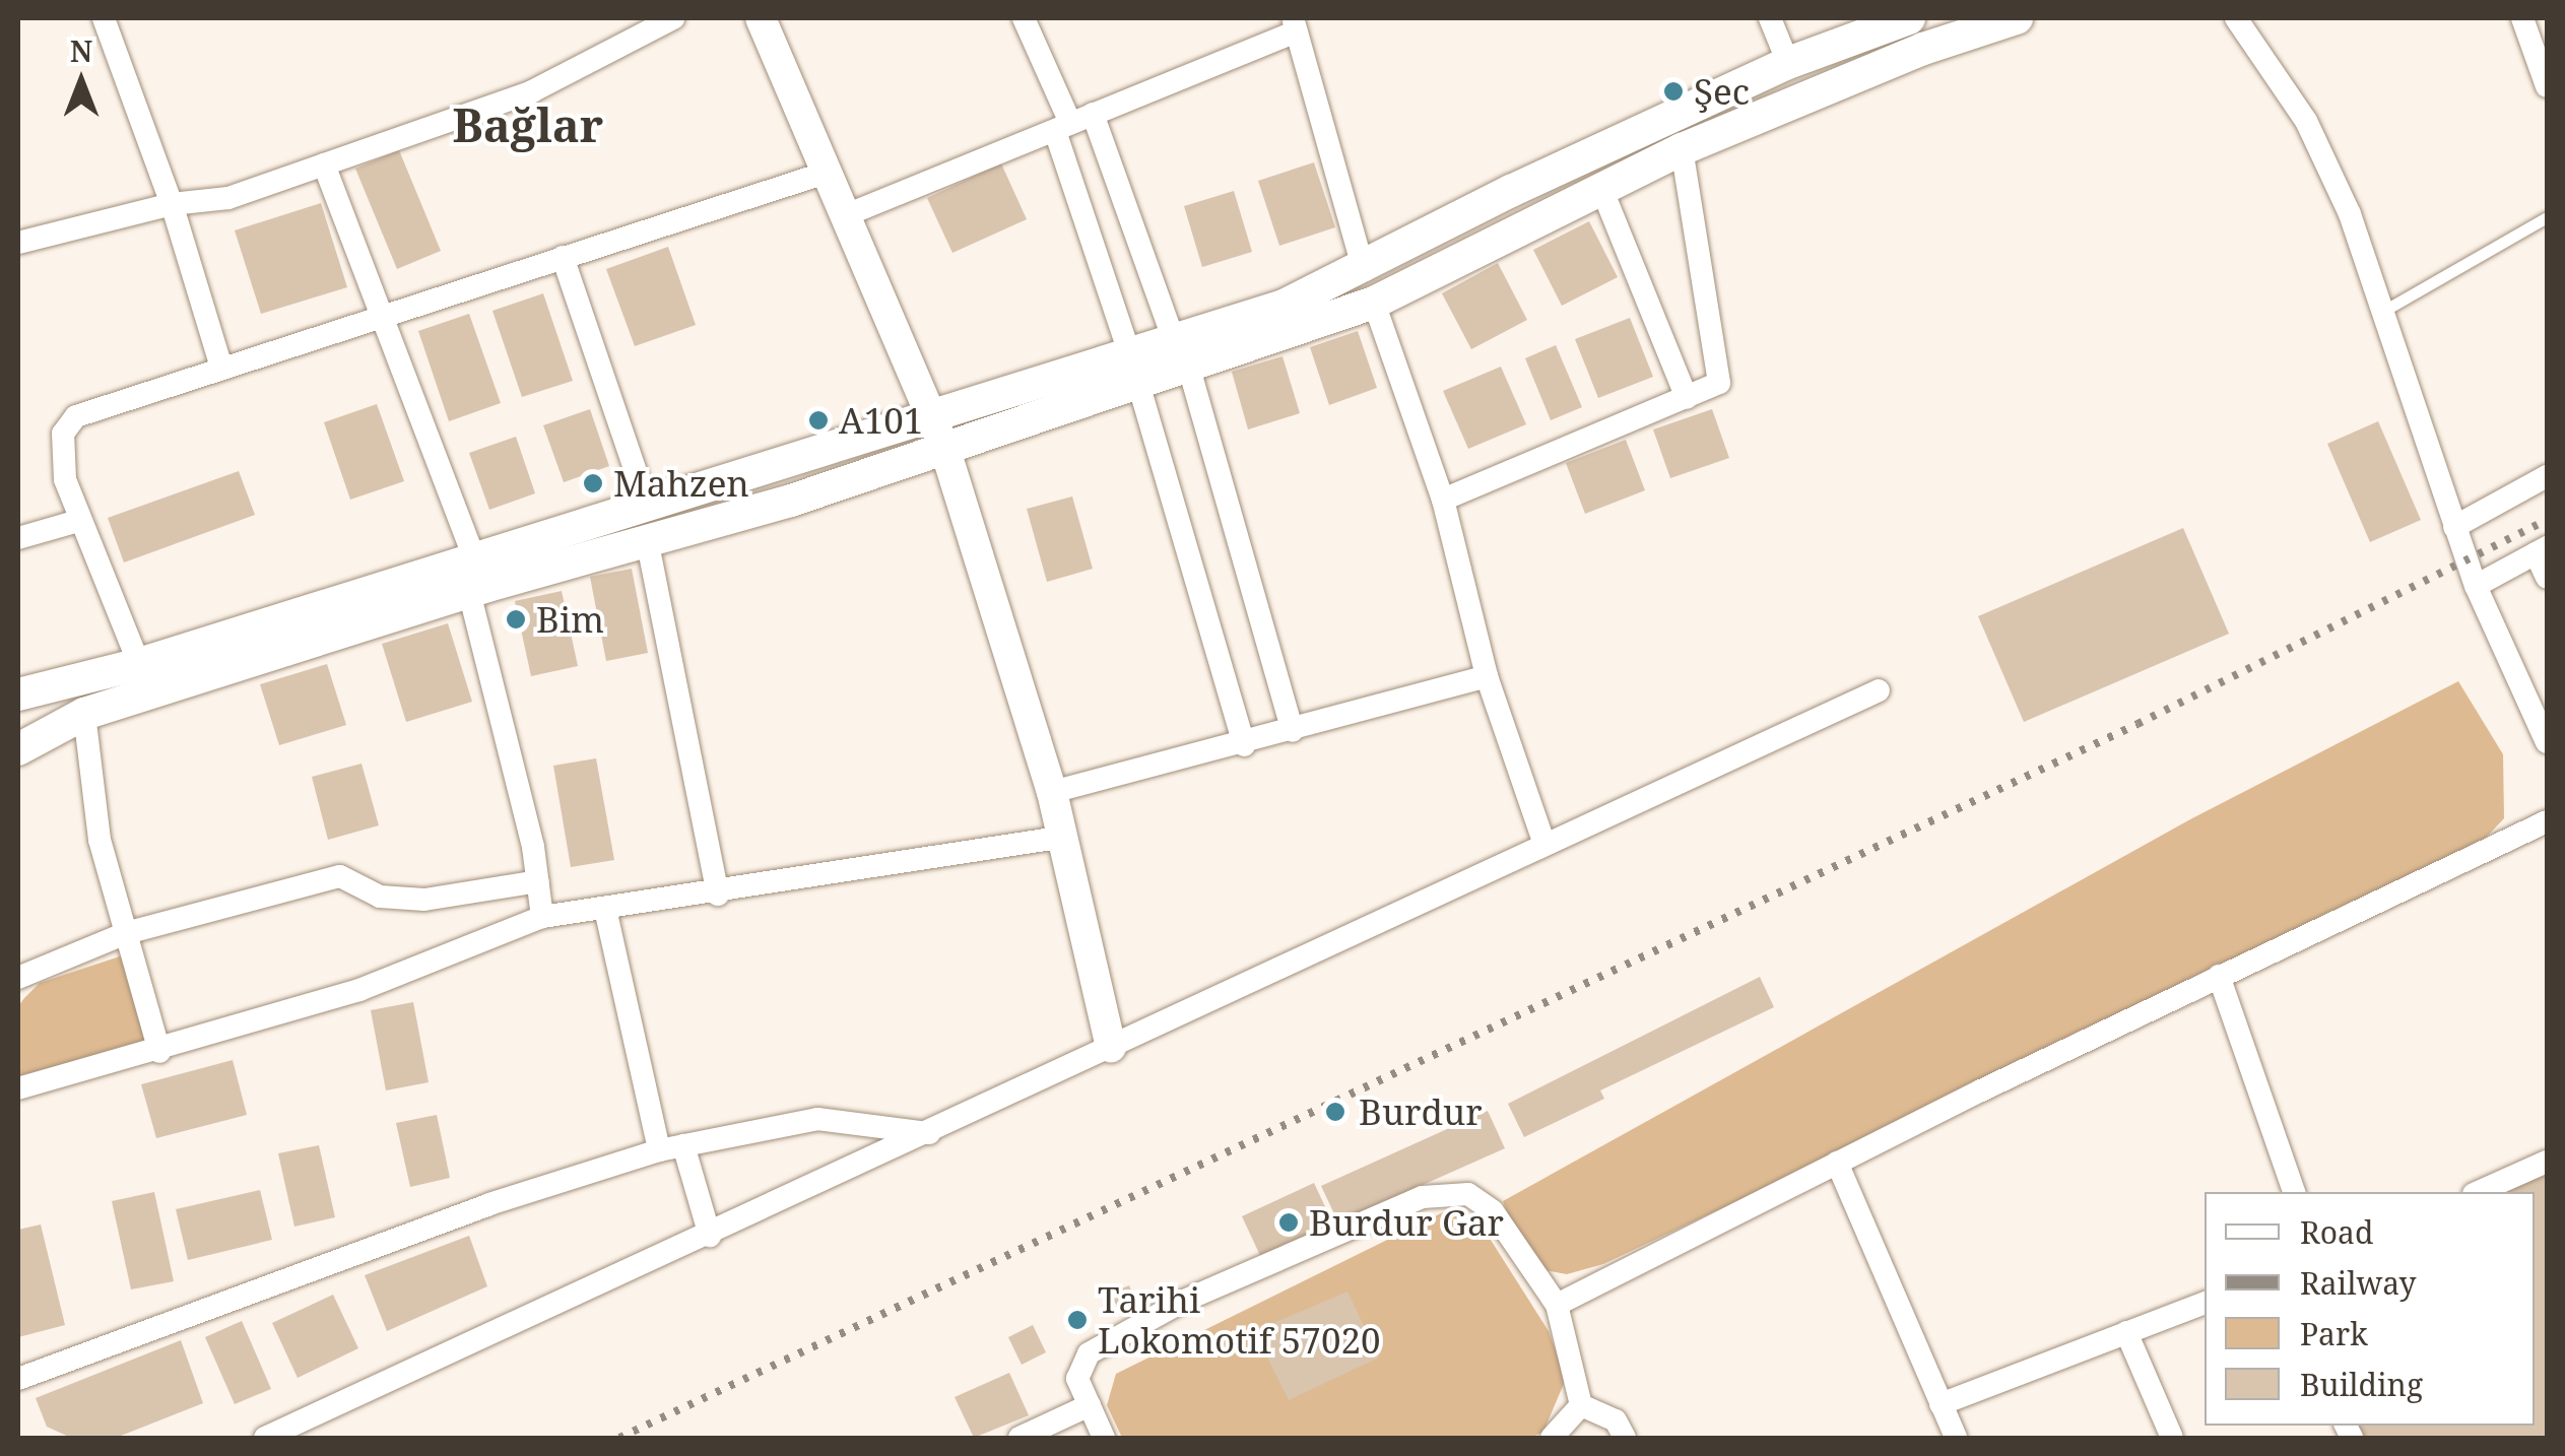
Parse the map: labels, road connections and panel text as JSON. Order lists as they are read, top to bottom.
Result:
{
  "districts": ["Bağlar"],
  "places": [
    "Şec",
    "A101",
    "Mahzen",
    "Bim",
    "Burdur",
    "Burdur Gar",
    "Tarihi Lokomotif 57020"
  ],
  "legend": [
    "Road",
    "Railway",
    "Park",
    "Building"
  ],
  "north": "top"
}
